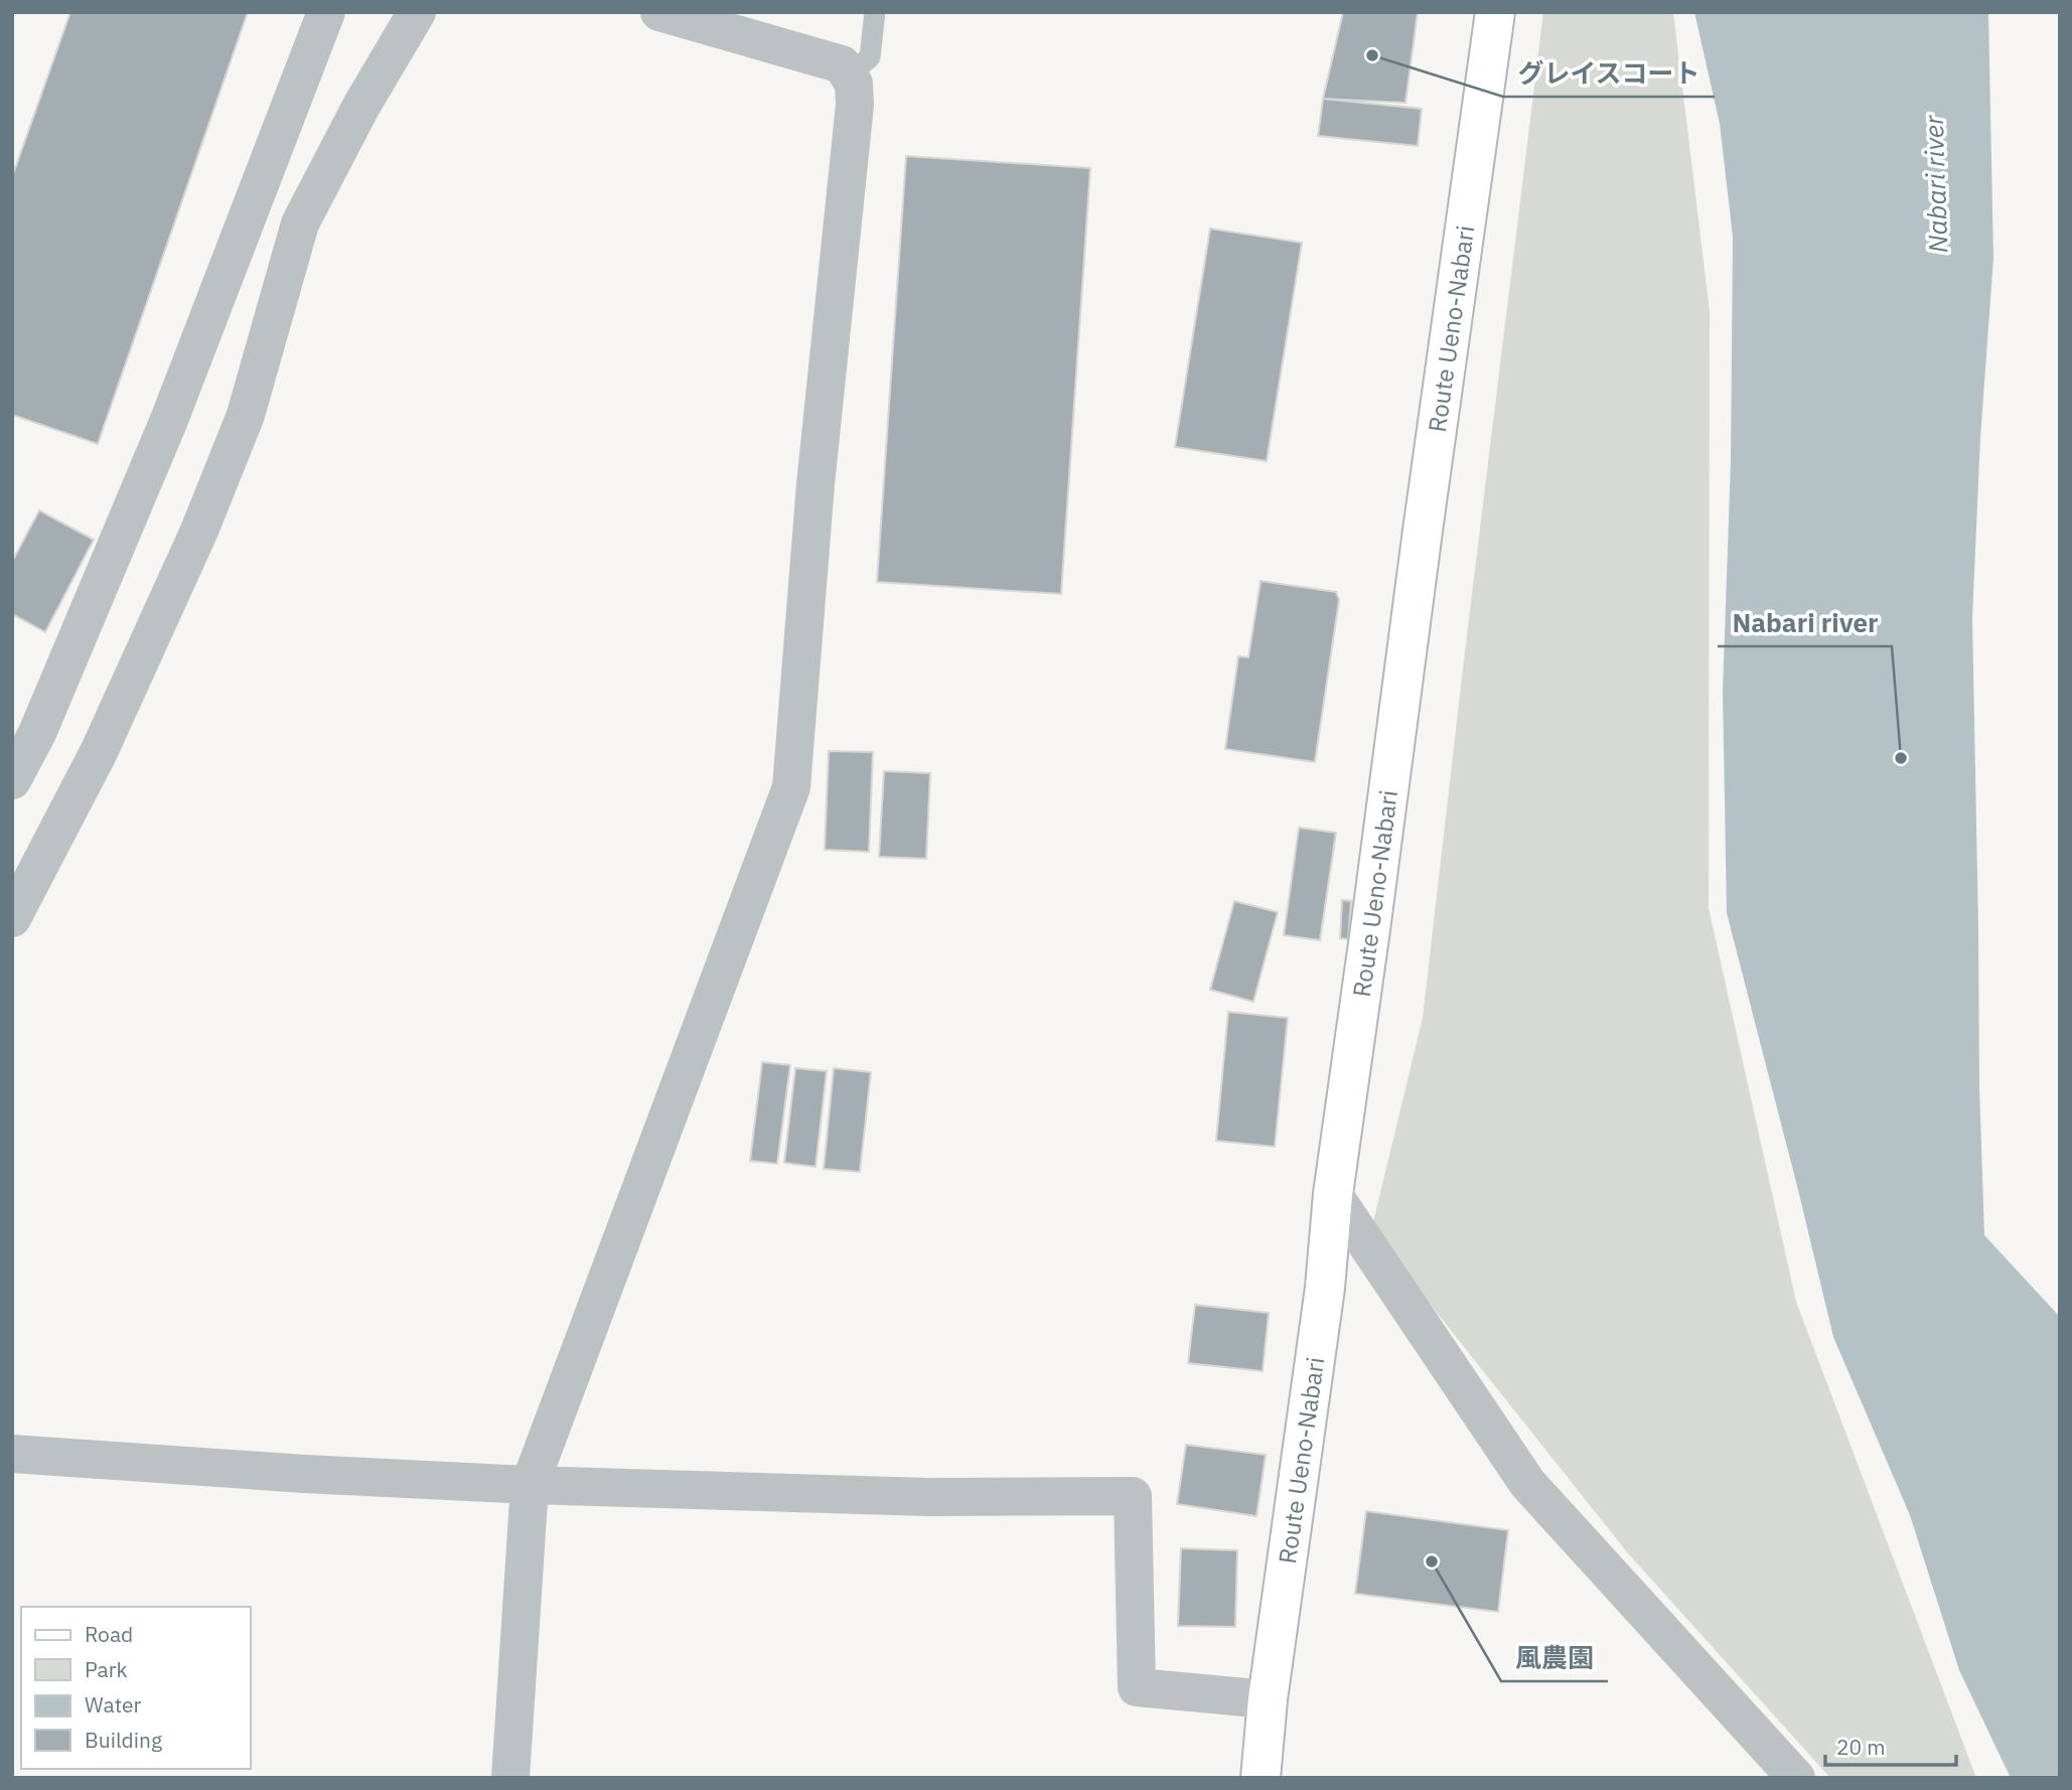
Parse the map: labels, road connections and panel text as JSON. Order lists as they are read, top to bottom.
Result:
{
  "streets": {
    "main road": ["Route Ueno-Nabari"]
  },
  "water": ["Nabari river"],
  "places": ["グレイスコート", "Nabari river", "風農園"],
  "legend": [
    "Road",
    "Park",
    "Water",
    "Building"
  ],
  "scale_bar": "20 m"
}
